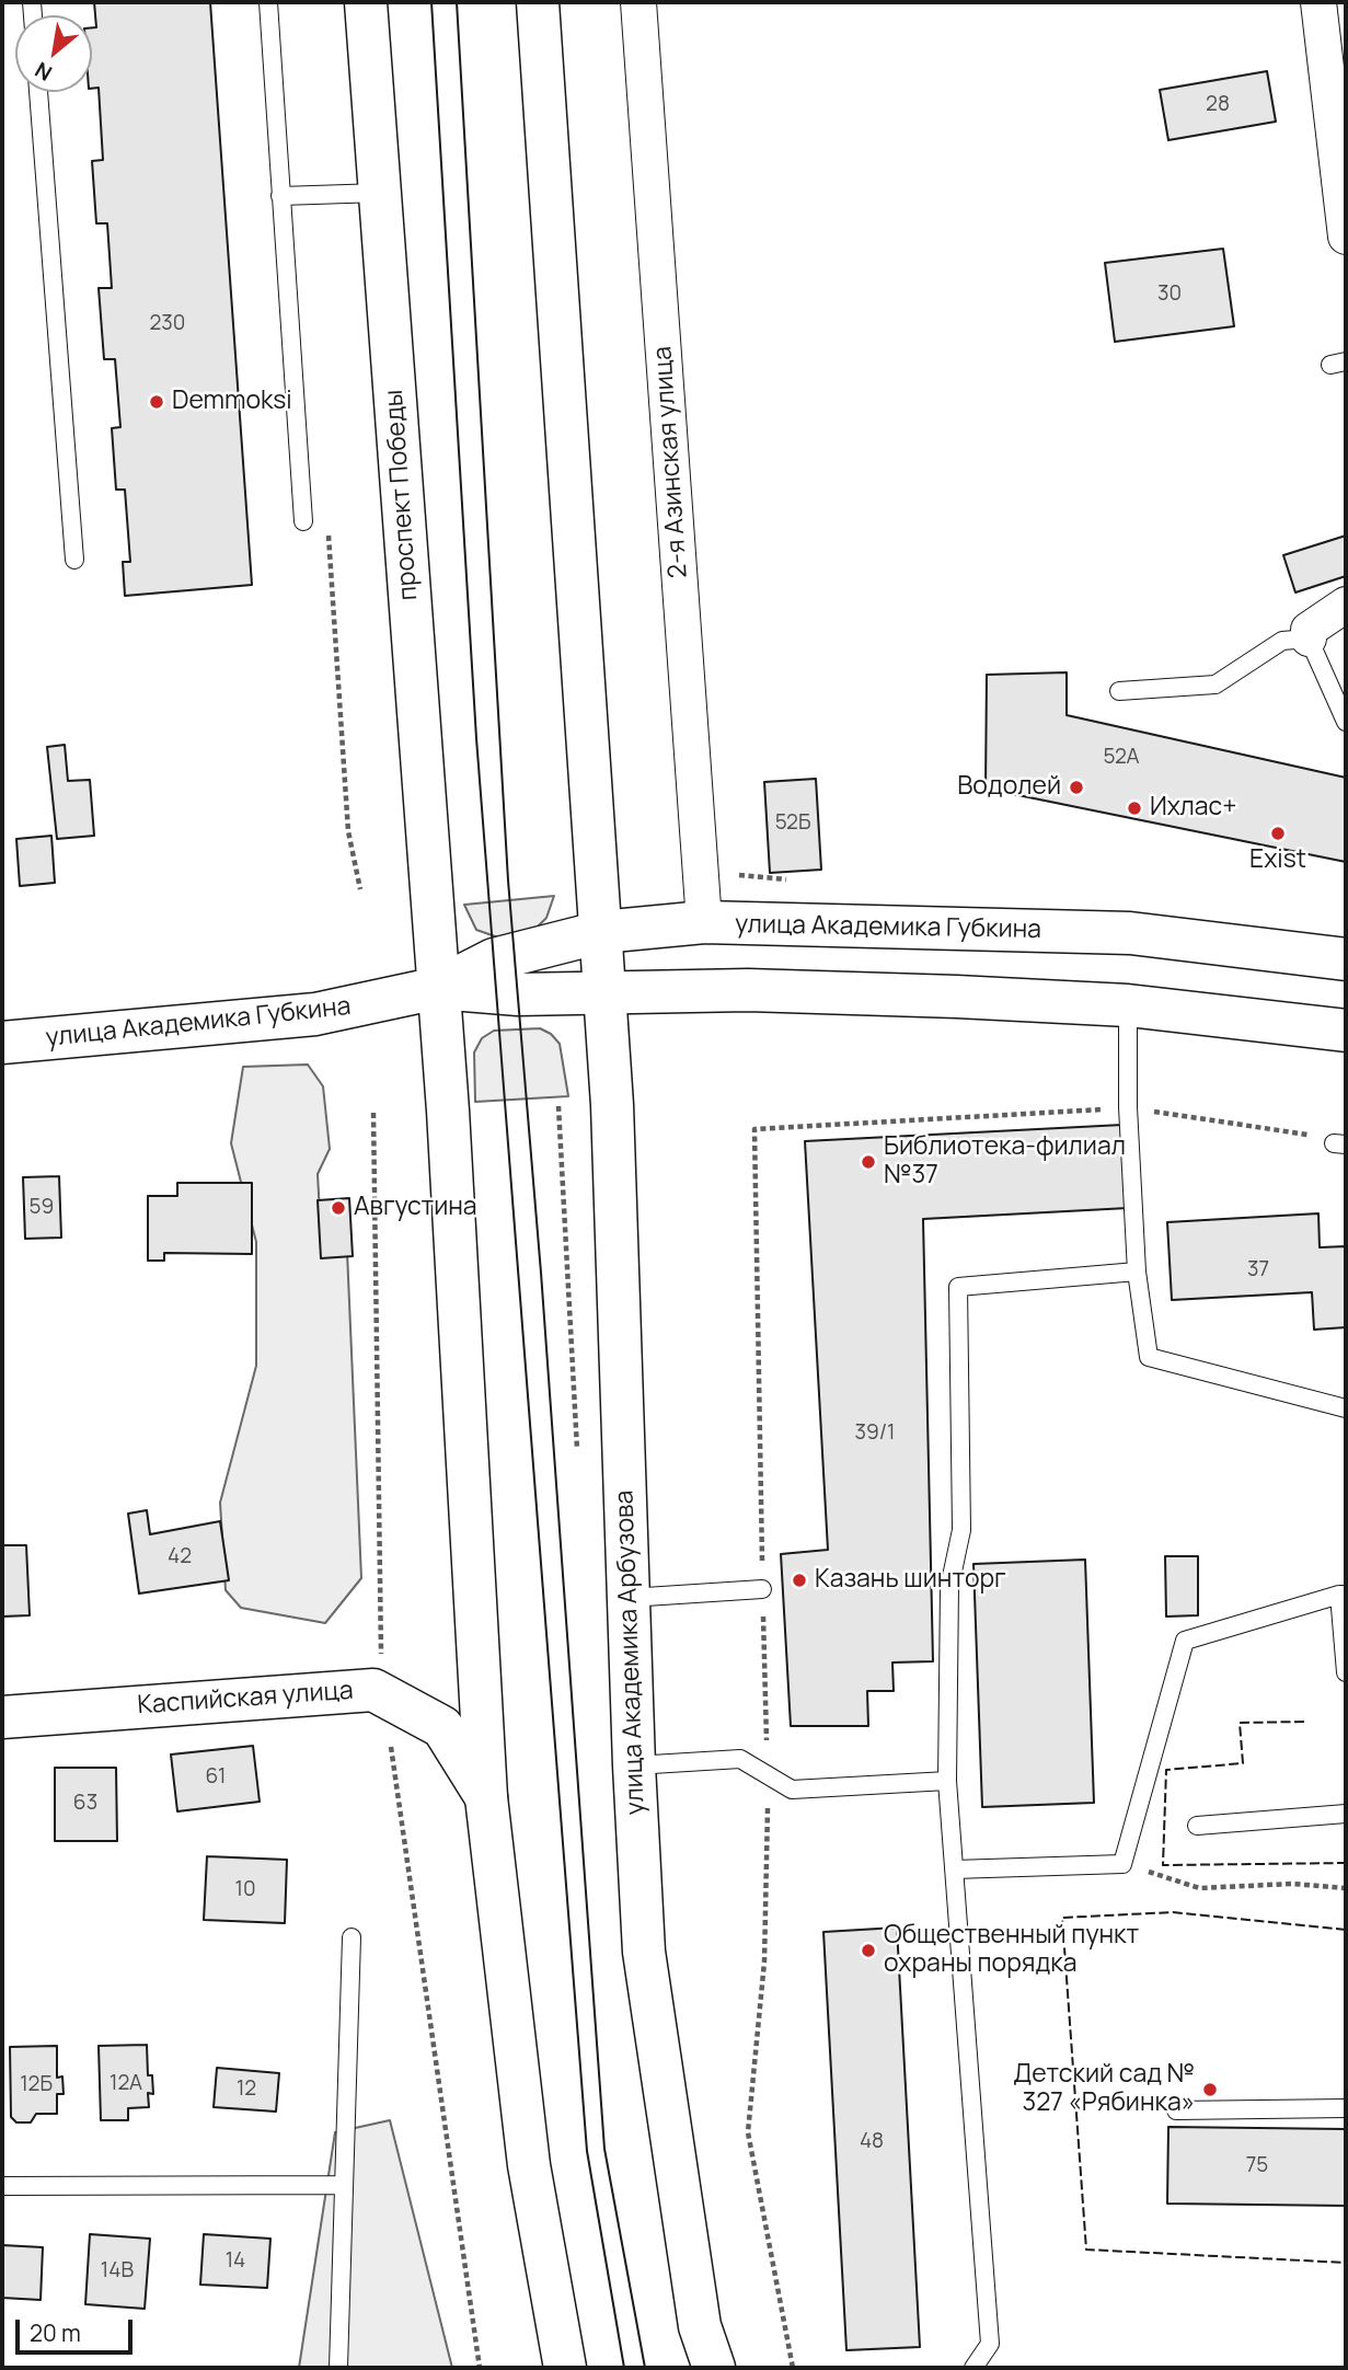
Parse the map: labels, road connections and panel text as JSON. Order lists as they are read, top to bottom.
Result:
{
  "streets": {
    "main road": [
      "проспект Победы",
      "улица Академика Губкина",
      "улица Академика Арбузова",
      "Каспийская улица"
    ],
    "street": ["2-я Азинская улица"]
  },
  "crossings": [
    ["2-я Азинская улица", "улица Академика Губкина"],
    ["проспект Победы", "улица Академика Губкина"],
    ["улица Академика Губкина", "улица Академика Арбузова"]
  ],
  "places": [
    "Demmoksi",
    "Водолей",
    "Ихлас+",
    "Exist",
    "Библиотека-филиал №37",
    "Августина",
    "Казань шинторг",
    "Общественный пункт охраны порядка",
    "Детский сад № 327 «Рябинка»"
  ],
  "house_numbers": [
    "28",
    "30",
    "230",
    "52А",
    "52Б",
    "59",
    "37",
    "39/1",
    "42",
    "61",
    "63",
    "10",
    "12А",
    "12Б",
    "12",
    "48",
    "75",
    "14",
    "14В"
  ],
  "scale_bar": "20 m",
  "north": "bottom left"
}
